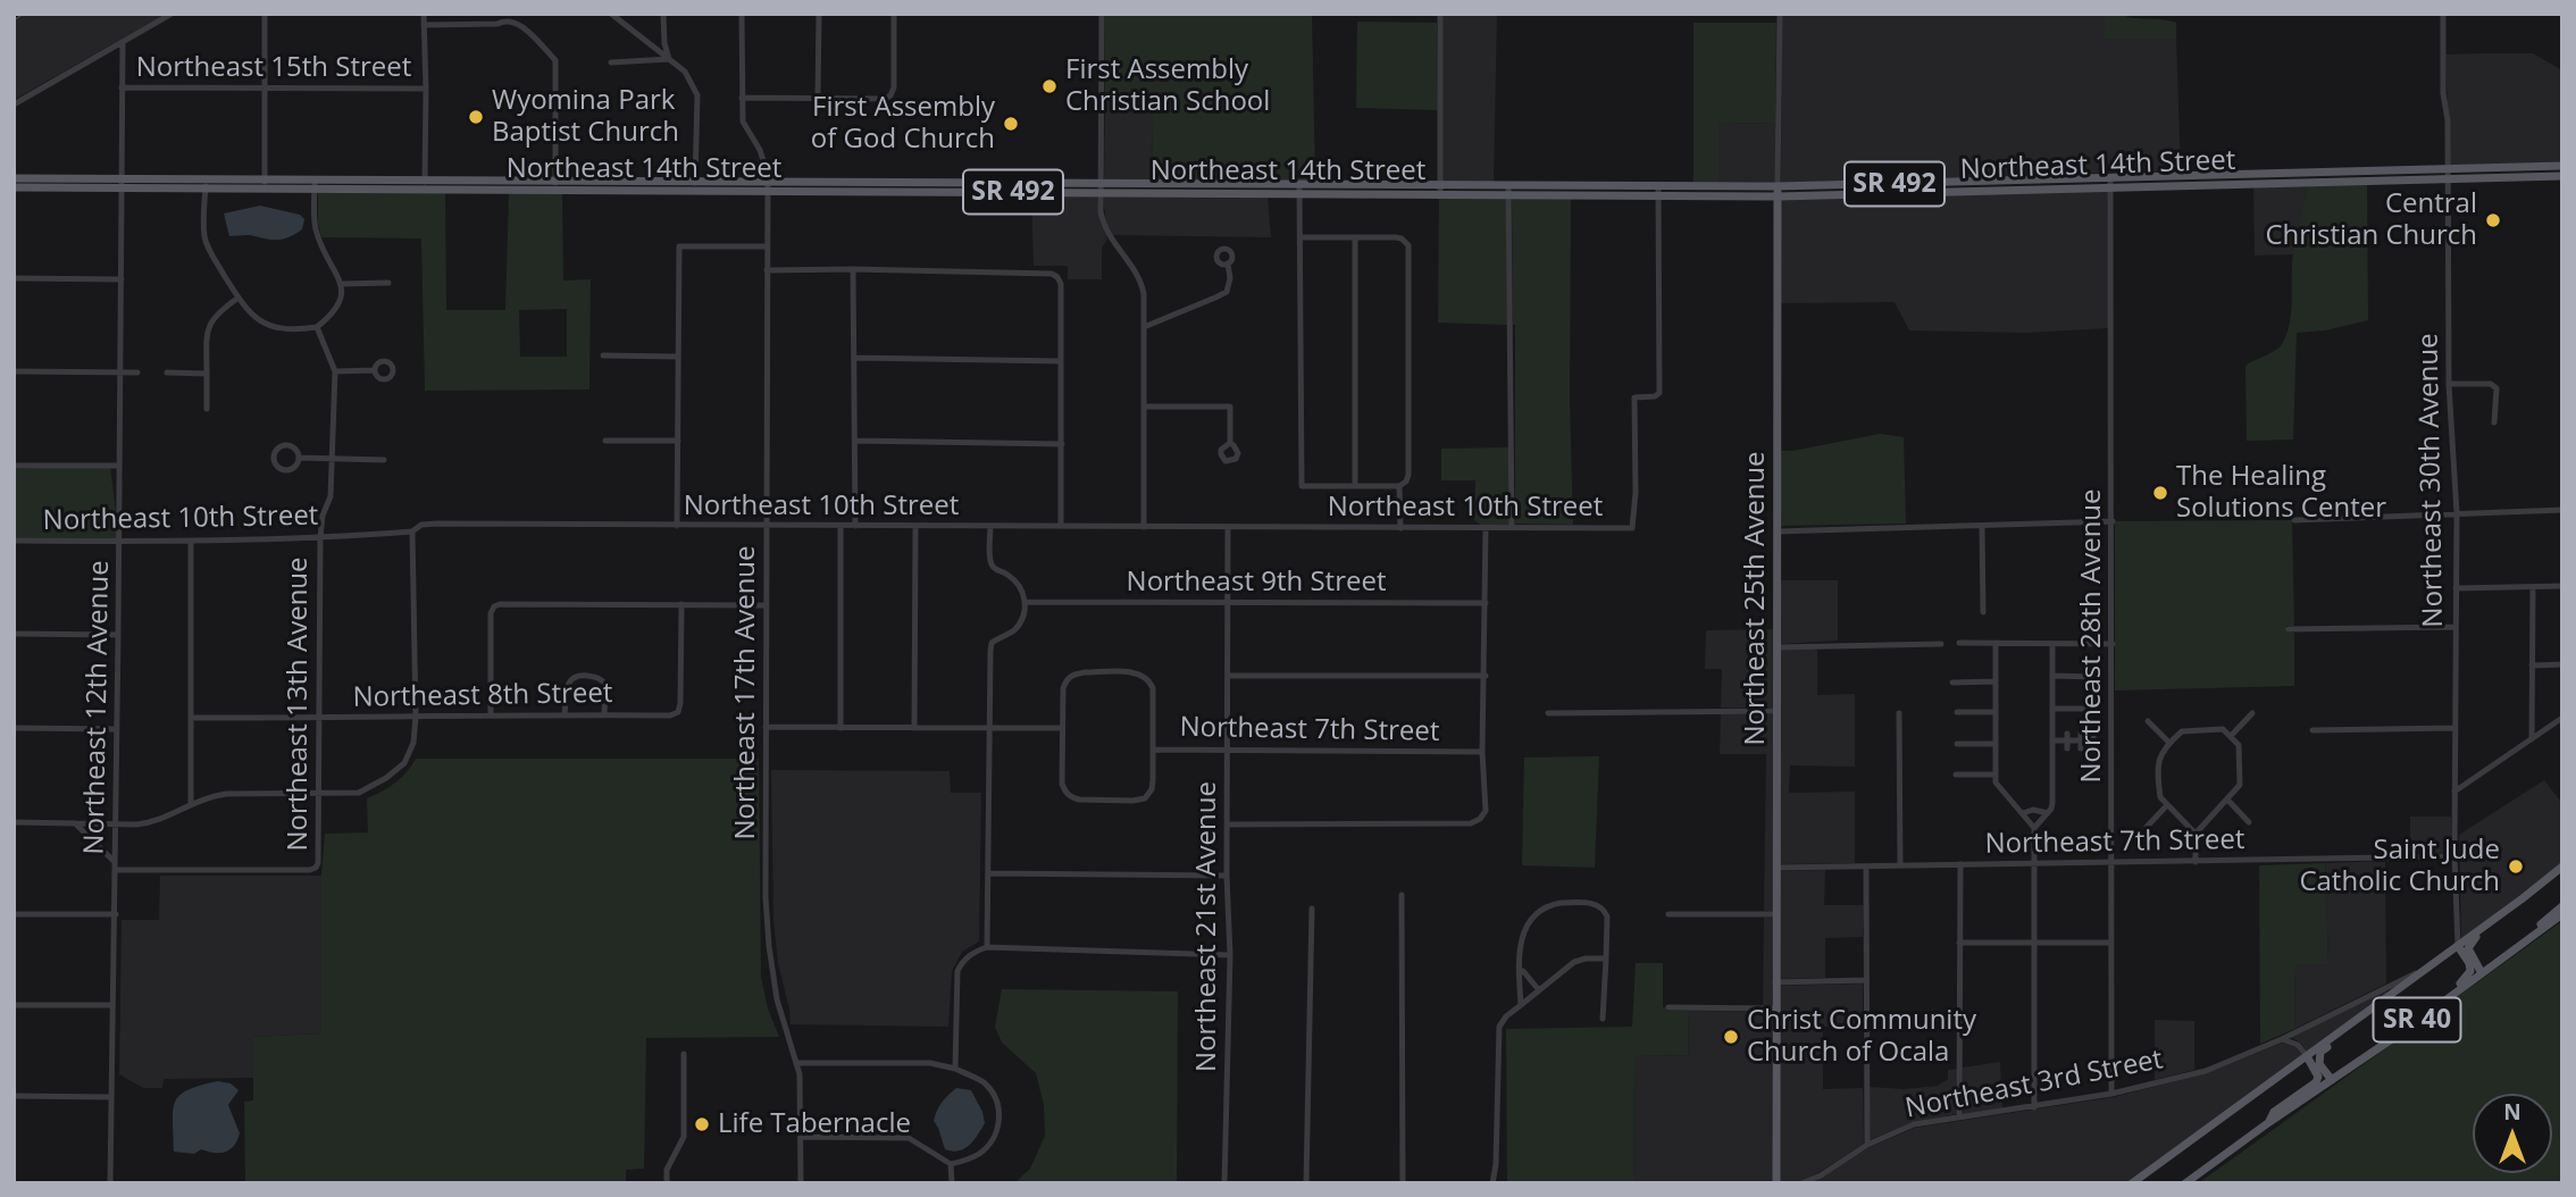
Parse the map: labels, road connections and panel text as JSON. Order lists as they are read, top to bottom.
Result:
{
  "streets": {
    "main road": [
      "Northeast 14th Street",
      "SR 492",
      "Northeast 25th Avenue",
      "SR 40"
    ],
    "street": [
      "Northeast 15th Street",
      "Northeast 30th Avenue",
      "Northeast 10th Street",
      "Northeast 9th Street",
      "Northeast 28th Avenue",
      "Northeast 17th Avenue",
      "Northeast 8th Street",
      "Northeast 13th Avenue",
      "Northeast 12th Avenue",
      "Northeast 7th Street",
      "Northeast 21st Avenue",
      "Northeast 3rd Street"
    ]
  },
  "crossings": [
    ["Northeast 15th Street", "Northeast 12th Avenue"],
    ["Northeast 14th Street", "Northeast 30th Avenue"],
    ["Northeast 14th Street", "Northeast 10th Street"],
    ["Northeast 14th Street", "Northeast 25th Avenue"],
    ["Northeast 14th Street", "Northeast 28th Avenue"],
    ["Northeast 14th Street", "Northeast 17th Avenue"],
    ["Northeast 14th Street", "Northeast 12th Avenue"],
    ["Northeast 30th Avenue", "Northeast 7th Street"],
    ["Northeast 30th Avenue", "SR 40"],
    ["Northeast 10th Street", "Northeast 17th Avenue"],
    ["Northeast 10th Street", "Northeast 13th Avenue"],
    ["Northeast 10th Street", "Northeast 12th Avenue"],
    ["Northeast 10th Street", "Northeast 21st Avenue"],
    ["Northeast 9th Street", "Northeast 21st Avenue"],
    ["Northeast 25th Avenue", "Northeast 7th Street"],
    ["Northeast 28th Avenue", "Northeast 7th Street"],
    ["Northeast 28th Avenue", "Northeast 3rd Street"],
    ["Northeast 8th Street", "Northeast 13th Avenue"],
    ["Northeast 13th Avenue", "Northeast 12th Avenue"],
    ["Northeast 7th Street", "Northeast 21st Avenue"],
    ["SR 40", "Northeast 3rd Street"]
  ],
  "places": [
    "First Assembly Christian School",
    "Wyomina Park Baptist Church",
    "First Assembly of God Church",
    "Central Christian Church",
    "The Healing Solutions Center",
    "Saint Jude Catholic Church",
    "Christ Community Church of Ocala",
    "Life Tabernacle"
  ],
  "north": "top"
}
